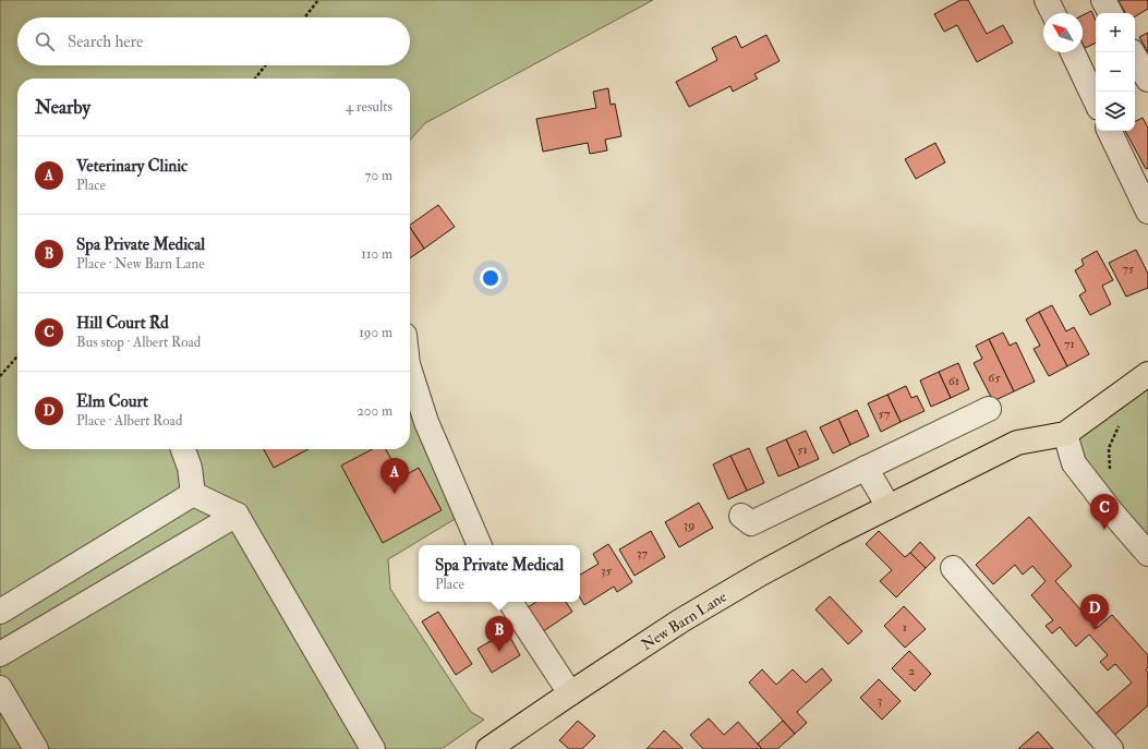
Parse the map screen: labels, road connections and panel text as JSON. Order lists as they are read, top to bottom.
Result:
{
  "streets": {
    "main road": ["New Barn Lane"]
  },
  "house_numbers": [
    "75",
    "71",
    "65",
    "61",
    "57",
    "51",
    "39",
    "37",
    "35",
    "1",
    "2",
    "3"
  ],
  "north": "top left",
  "page": {
    "map_buttons": ["+", "−"],
    "search": "Search here",
    "heading": ["Nearby", "4 results"],
    "list": [
      {
        "mark": "A",
        "name": "Veterinary Clinic",
        "note": "Place",
        "value": "70 m"
      },
      {
        "mark": "B",
        "name": "Spa Private Medical",
        "note": "Place · New Barn Lane",
        "value": "110 m"
      },
      {
        "mark": "C",
        "name": "Hill Court Rd",
        "note": "Bus stop · Albert Road",
        "value": "190 m"
      },
      {
        "mark": "D",
        "name": "Elm Court",
        "note": "Place · Albert Road",
        "value": "200 m"
      }
    ],
    "pins": [
      "A",
      "C",
      "D",
      "B"
    ],
    "popup": ["Spa Private Medical", "Place"]
  }
}
